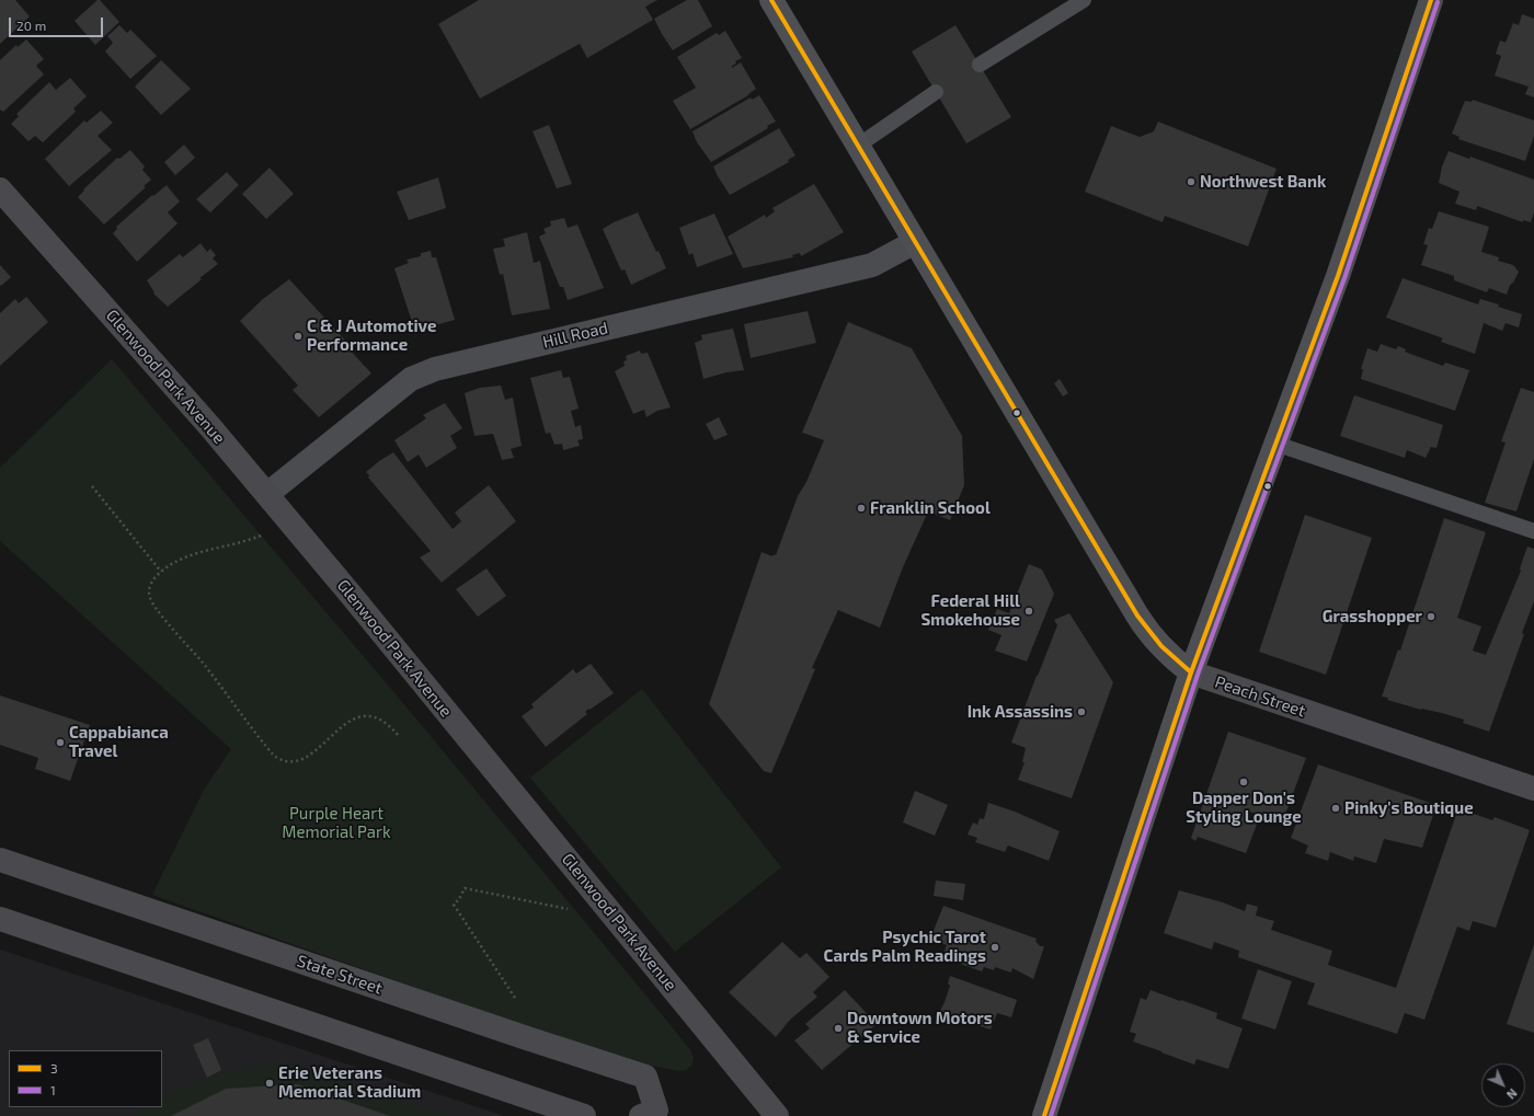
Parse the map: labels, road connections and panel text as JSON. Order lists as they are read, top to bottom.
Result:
{
  "streets": {
    "main road": ["Glenwood Park Avenue", "Peach Street", "State Street"],
    "street": ["Hill Road"]
  },
  "crossings": [
    ["Hill Road", "Glenwood Park Avenue"],
    ["Hill Road", "Peach Street"]
  ],
  "parks": ["Purple Heart Memorial Park"],
  "places": [
    "Northwest Bank",
    "C & J Automotive Performance",
    "Franklin School",
    "Federal Hill Smokehouse",
    "Grasshopper",
    "Ink Assassins",
    "Cappabianca Travel",
    "Dapper Don's Styling Lounge",
    "Pinky's Boutique",
    "Psychic Tarot Cards Palm Readings",
    "Downtown Motors & Service",
    "Erie Veterans Memorial Stadium"
  ],
  "lines": ["transit line 3", "transit line 1"],
  "legend": ["3", "1"],
  "scale_bar": "20 m",
  "north": "bottom right"
}
